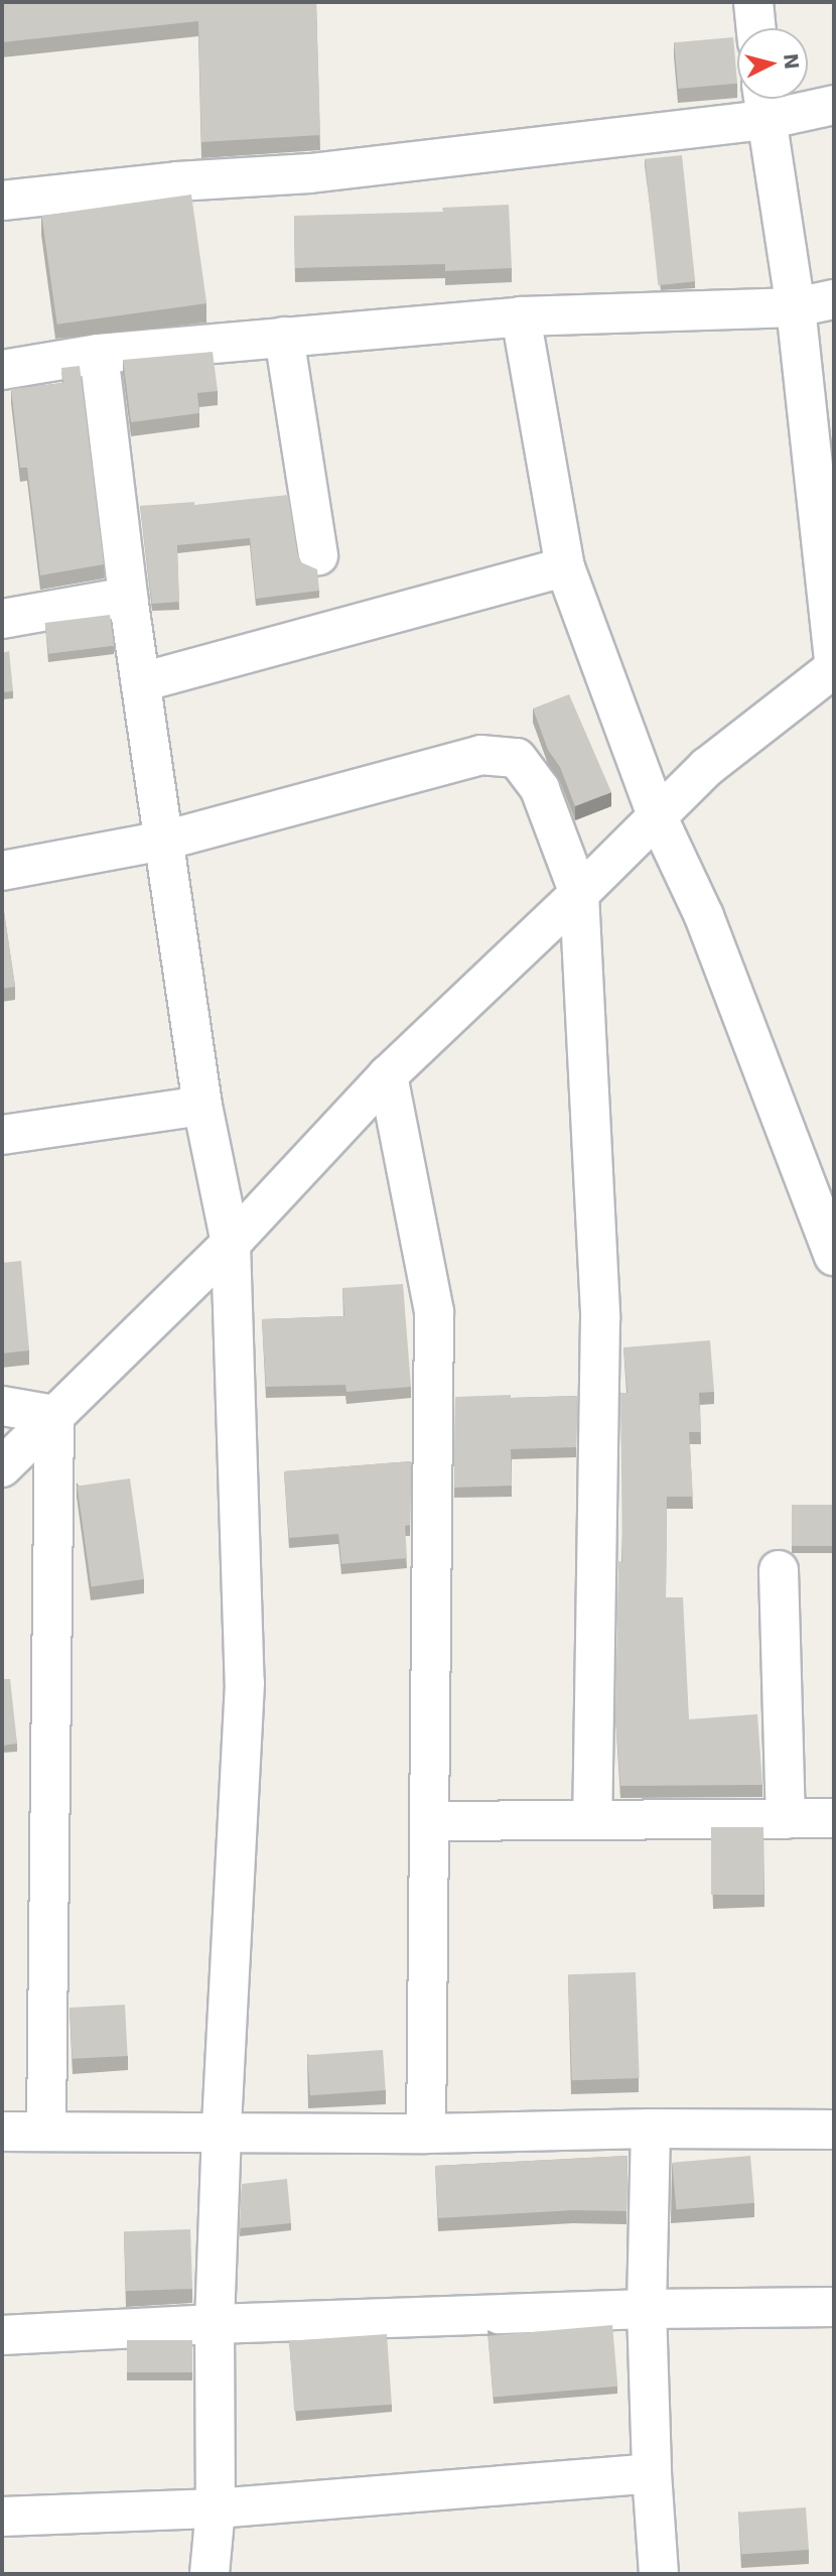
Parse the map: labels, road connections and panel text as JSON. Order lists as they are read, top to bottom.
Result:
{
  "north": "right"
}
